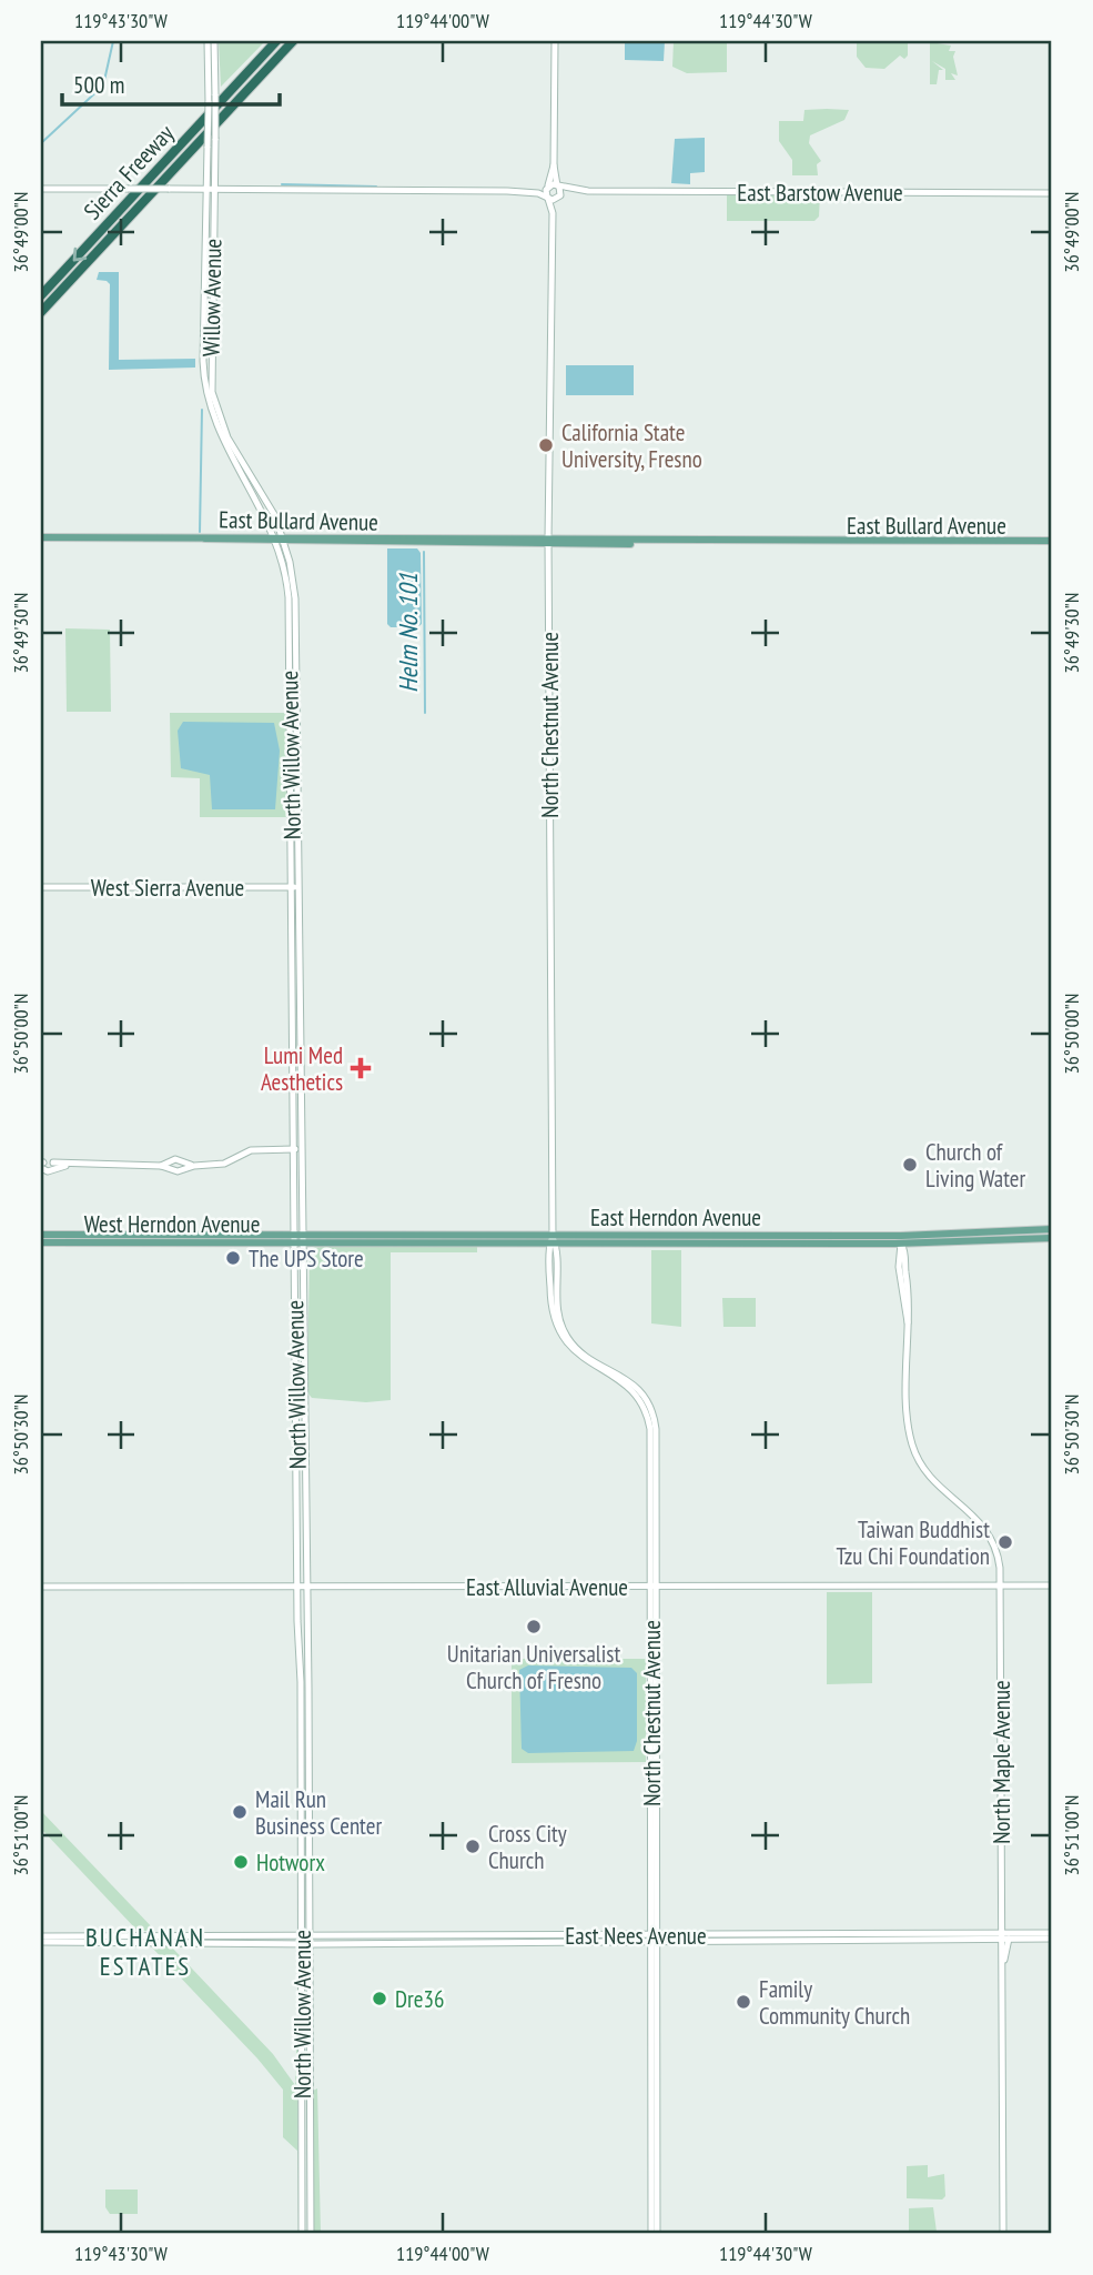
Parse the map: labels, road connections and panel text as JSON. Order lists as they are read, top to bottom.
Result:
{
  "streets": {
    "highway": ["Sierra Freeway"],
    "main road": [
      "East Barstow Avenue",
      "Willow Avenue",
      "East Bullard Avenue",
      "North Chestnut Avenue",
      "North Willow Avenue",
      "West Sierra Avenue",
      "East Herndon Avenue",
      "West Herndon Avenue",
      "East Alluvial Avenue",
      "North Maple Avenue",
      "East Nees Avenue"
    ]
  },
  "crossings": [
    ["East Barstow Avenue", "North Chestnut Avenue"],
    ["Willow Avenue", "East Bullard Avenue"],
    ["Willow Avenue", "North Willow Avenue"],
    ["East Bullard Avenue", "North Chestnut Avenue"],
    ["East Bullard Avenue", "North Willow Avenue"],
    ["North Chestnut Avenue", "East Herndon Avenue"],
    ["North Chestnut Avenue", "East Alluvial Avenue"],
    ["North Chestnut Avenue", "East Nees Avenue"],
    ["North Willow Avenue", "West Sierra Avenue"],
    ["North Willow Avenue", "East Herndon Avenue"],
    ["North Willow Avenue", "West Herndon Avenue"],
    ["North Willow Avenue", "East Alluvial Avenue"],
    ["North Willow Avenue", "East Nees Avenue"],
    ["East Herndon Avenue", "West Herndon Avenue"],
    ["East Herndon Avenue", "North Maple Avenue"],
    ["East Alluvial Avenue", "North Maple Avenue"],
    ["North Maple Avenue", "East Nees Avenue"]
  ],
  "districts": ["BUCHANAN ESTATES"],
  "water": ["Helm No. 101"],
  "places": {
    "other": [
      "California State University, Fresno",
      "Church of Living Water",
      "The UPS Store",
      "Taiwan Buddhist Tzu Chi Foundation",
      "Unitarian Universalist Church of Fresno",
      "Mail Run Business Center",
      "Cross City Church",
      "Hotworx",
      "Dre36",
      "Family Community Church"
    ],
    "health": ["Lumi Med Aesthetics"]
  },
  "scale_bar": "500 m",
  "coordinates": [
    "119°43'30\"W",
    "119°44'00\"W",
    "119°44'30\"W",
    "36°49'00\"N",
    "36°49'30\"N",
    "36°50'00\"N",
    "36°50'30\"N",
    "36°51'00\"N"
  ]
}
